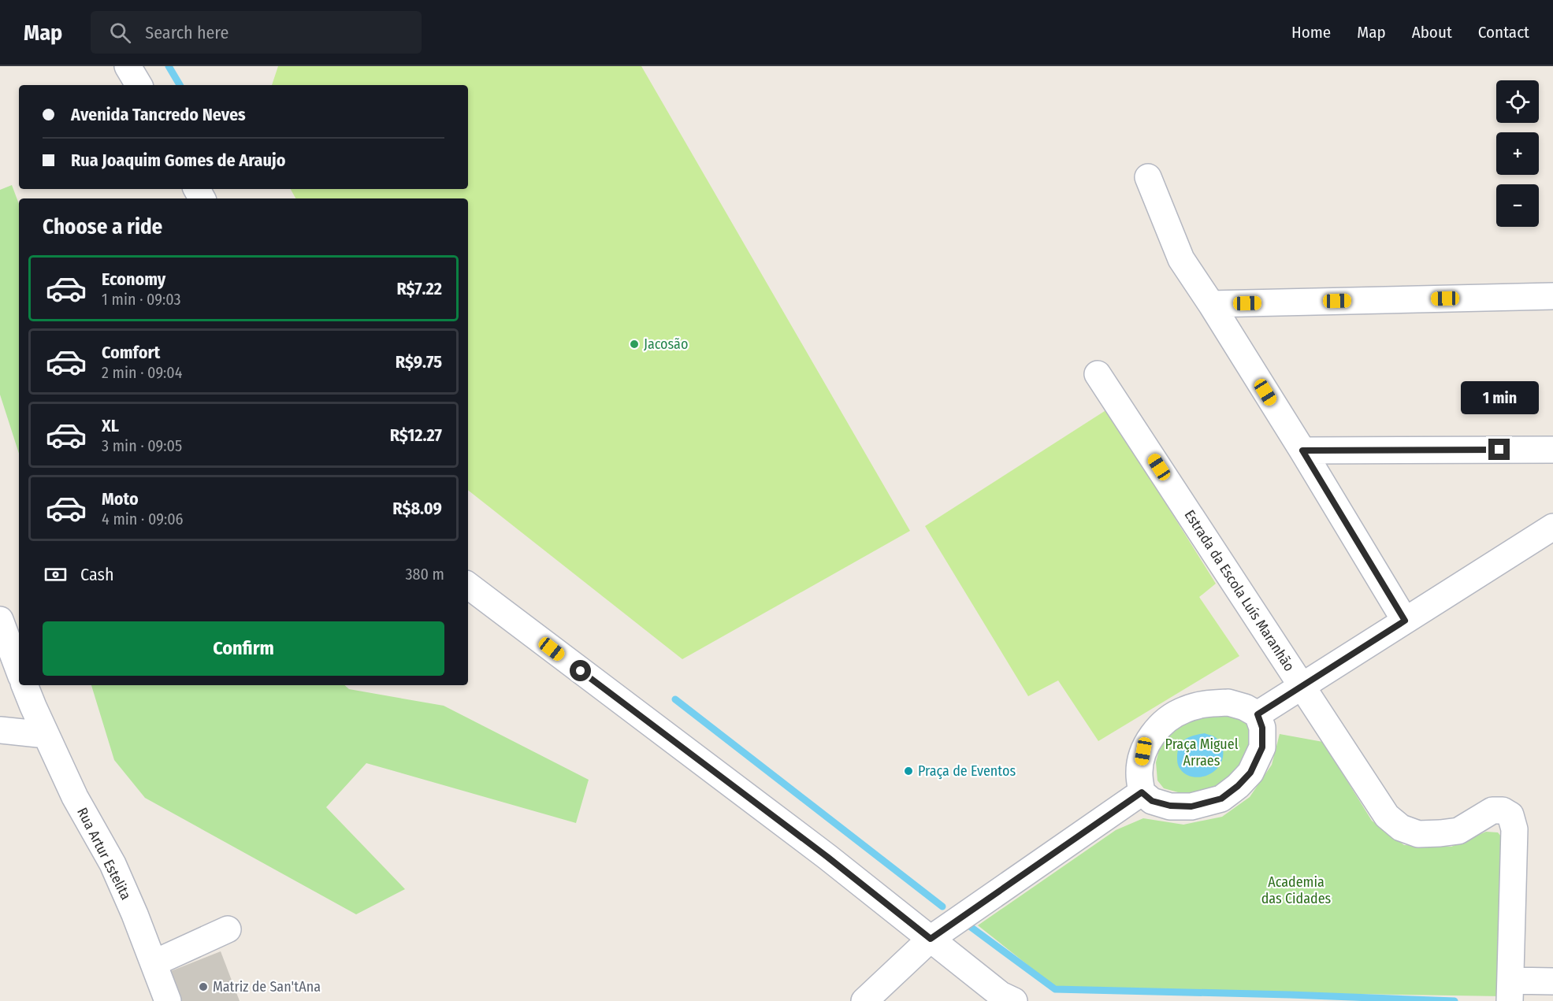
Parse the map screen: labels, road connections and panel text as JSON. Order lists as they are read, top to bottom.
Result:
{
  "streets": {
    "street": ["Estrada da Escola Luís Maranhão", "Rua Artur Estelita"]
  },
  "parks": ["Praça Miguel Arraes", "Academia das Cidades"],
  "places": ["Jacosão", "Praça de Eventos", "Matriz de San'tAna"],
  "page": {
    "header": "Map",
    "search": "Search here",
    "nav": [
      "Home",
      "Map",
      "About",
      "Contact"
    ],
    "map_buttons": ["+", "−"],
    "banner": ["Avenida Tancredo Neves", "Rua Joaquim Gomes de Araujo"],
    "heading": "Choose a ride",
    "list": [
      {
        "name": "Economy",
        "note": "1 min · 09:03",
        "value": "R$7.22"
      },
      {
        "name": "Comfort",
        "note": "2 min · 09:04",
        "value": "R$9.75"
      },
      {
        "name": "XL",
        "note": "3 min · 09:05",
        "value": "R$12.27"
      },
      {
        "name": "Moto",
        "note": "4 min · 09:06",
        "value": "R$8.09"
      }
    ],
    "bubble": "1 min",
    "pay": ["Cash", "380 m"],
    "buttons": "Confirm"
  }
}
